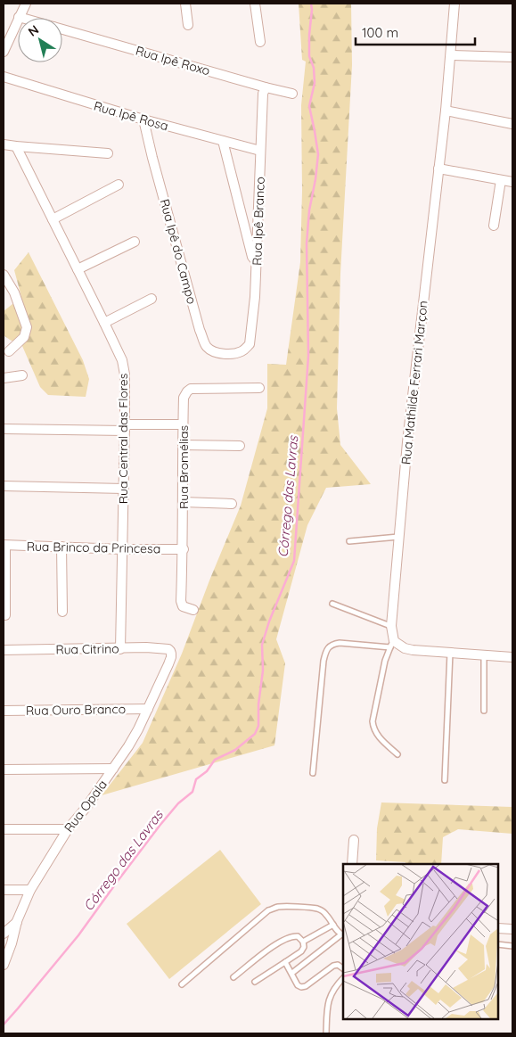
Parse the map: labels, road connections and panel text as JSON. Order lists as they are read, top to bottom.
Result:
{
  "streets": {
    "street": [
      "Rua Ipê Roxo",
      "Rua Ipê Rosa",
      "Rua Ipê Branco",
      "Rua Ipê do Campo",
      "Rua Mathilde Ferrari Marçon",
      "Rua Central das Flores",
      "Rua Bromélias",
      "Rua Brinco da Princesa",
      "Rua Citrino",
      "Rua Ouro Branco",
      "Rua Opala"
    ]
  },
  "crossings": [
    ["Rua Ipê Roxo", "Rua Ipê Branco"],
    ["Rua Ipê Rosa", "Rua Ipê Branco"],
    ["Rua Ipê Rosa", "Rua Ipê do Campo"],
    ["Rua Ipê Branco", "Rua Ipê do Campo"],
    ["Rua Central das Flores", "Rua Brinco da Princesa"],
    ["Rua Central das Flores", "Rua Citrino"],
    ["Rua Bromélias", "Rua Brinco da Princesa"],
    ["Rua Citrino", "Rua Opala"],
    ["Rua Ouro Branco", "Rua Opala"]
  ],
  "water": ["Córrego das Lavras"],
  "scale_bar": "100 m",
  "north": "top left"
}
